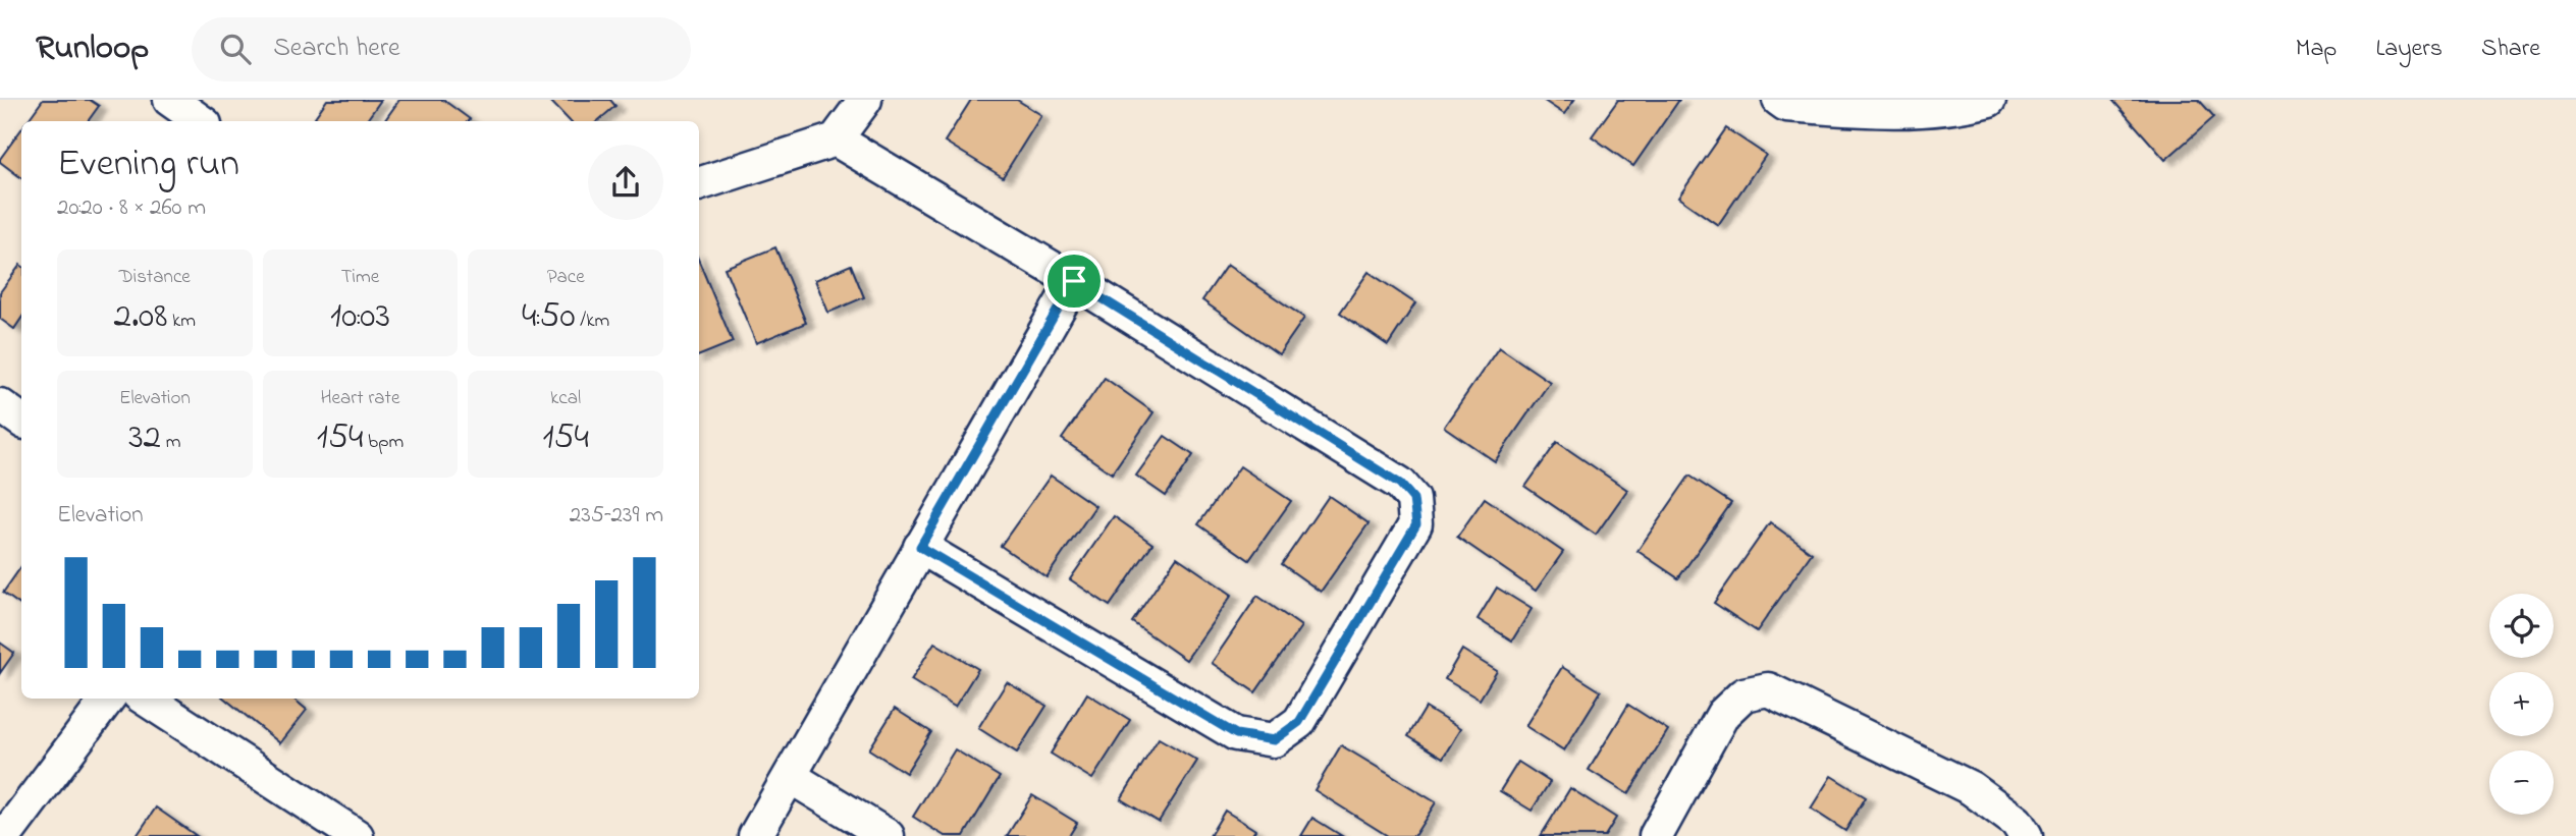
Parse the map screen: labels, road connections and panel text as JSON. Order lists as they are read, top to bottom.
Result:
{
  "page": {
    "header": "Runloop",
    "search": "Search here",
    "nav": ["Map", "Layers", "Share"],
    "heading": ["Evening run", "20:20 · 8 × 260 m"],
    "stats": [
      ["Distance", "2.08 km"],
      ["Time", "10:03"],
      ["Pace", "4:50 /km"],
      ["Elevation", "32 m"],
      ["Heart rate", "154 bpm"],
      ["kcal", "154"]
    ],
    "chart": ["Elevation", "235–239 m"],
    "map_buttons": ["+", "−"]
  }
}
